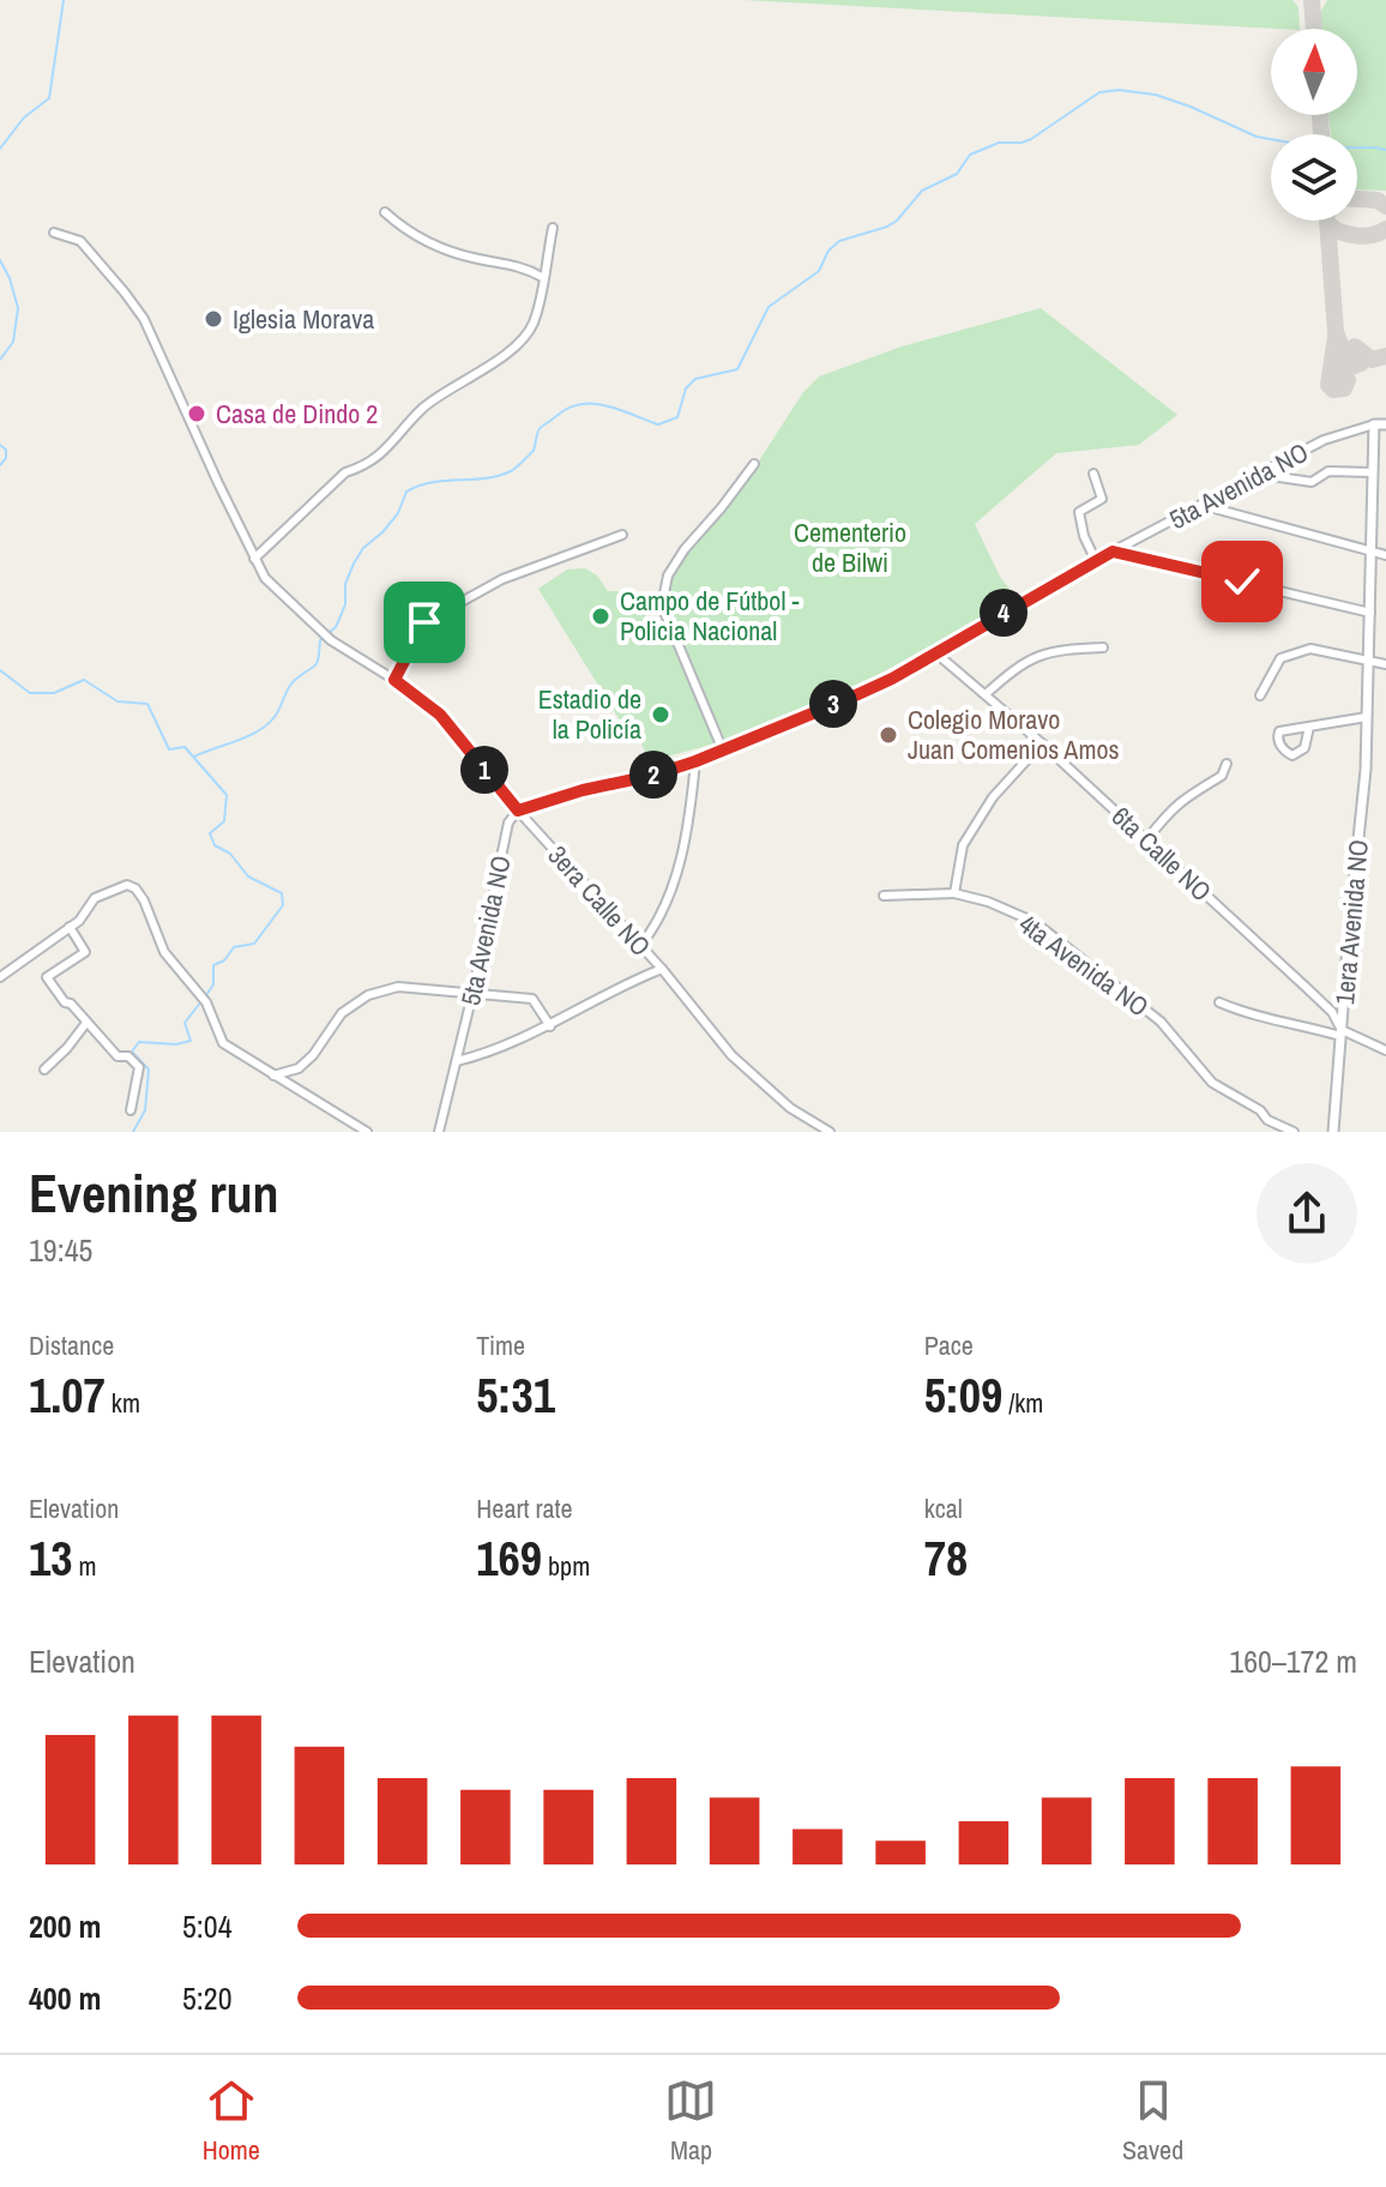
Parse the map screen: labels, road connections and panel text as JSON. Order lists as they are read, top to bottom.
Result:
{
  "streets": {
    "street": [
      "5ta Avenida NO",
      "6ta Calle NO",
      "3era Calle NO",
      "1era Avenida NO",
      "4ta Avenida NO"
    ]
  },
  "crossings": [
    ["5ta Avenida NO", "6ta Calle NO"],
    ["5ta Avenida NO", "3era Calle NO"],
    ["5ta Avenida NO", "1era Avenida NO"],
    ["6ta Calle NO", "1era Avenida NO"]
  ],
  "parks": ["Cementerio de Bilwi"],
  "places": [
    "Iglesia Morava",
    "Casa de Dindo 2",
    "Campo de Fútbol - Policia Nacional",
    "Estadio de la Policía",
    "Colegio Moravo Juan Comenios Amos"
  ],
  "north": "top",
  "page": {
    "pins": [
      "4",
      "3",
      "1",
      "2"
    ],
    "heading": ["Evening run", "19:45"],
    "stats": [
      ["Distance", "1.07 km"],
      ["Time", "5:31"],
      ["Pace", "5:09 /km"],
      ["Elevation", "13 m"],
      ["Heart rate", "169 bpm"],
      ["kcal", "78"]
    ],
    "chart": ["Elevation", "160–172 m"],
    "list": [
      {
        "name": "200 m",
        "note": "5:04"
      },
      {
        "name": "400 m",
        "note": "5:20"
      }
    ],
    "tabs": ["Home", "Map", "Saved"]
  }
}
